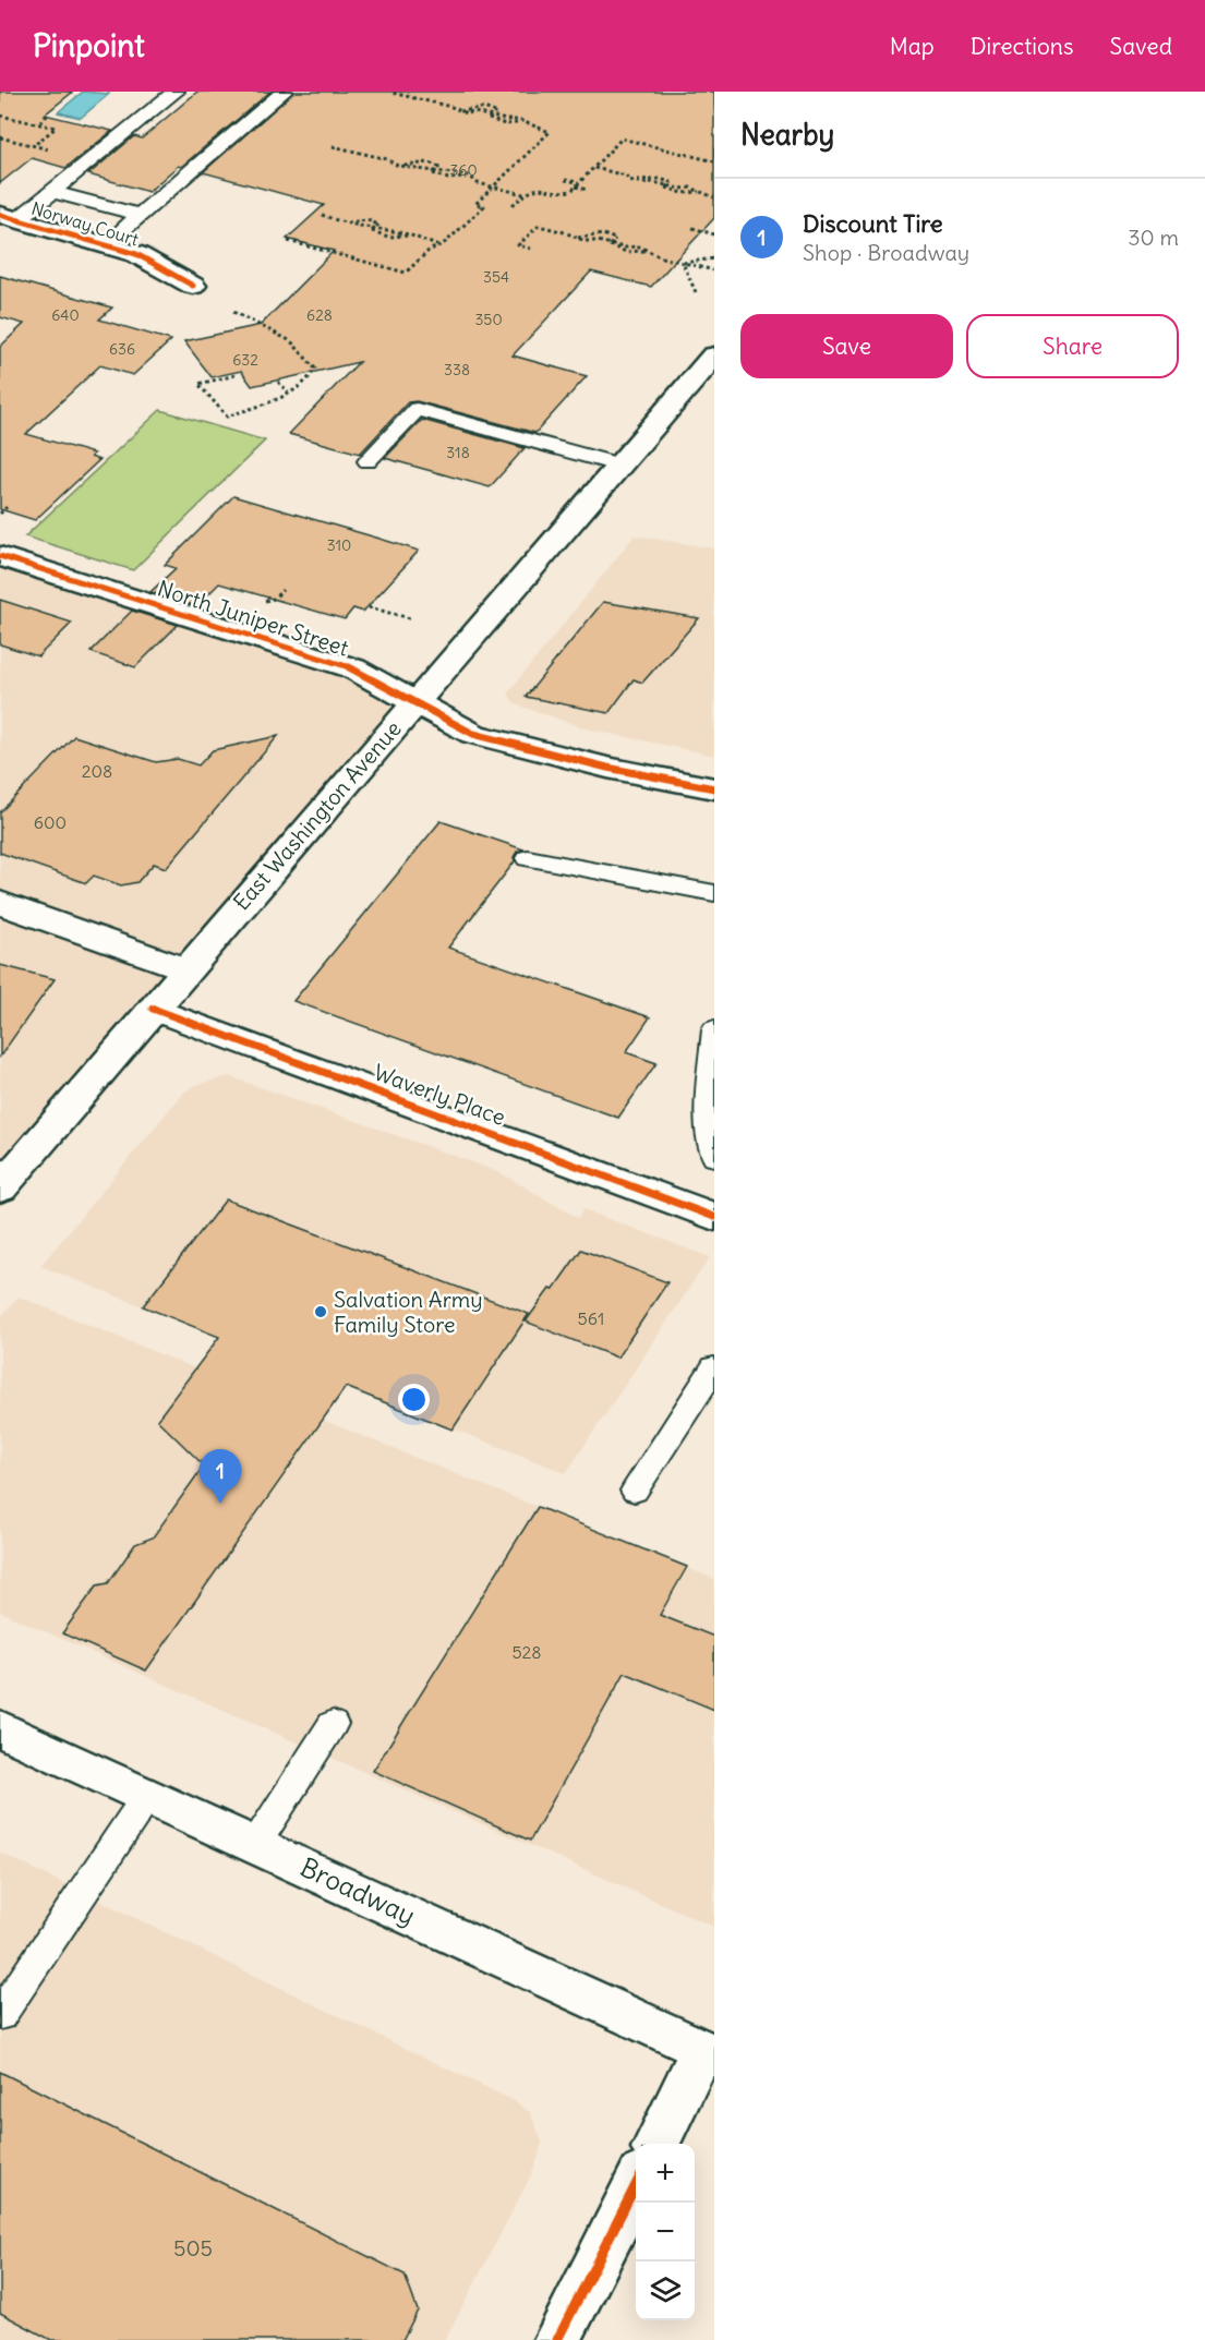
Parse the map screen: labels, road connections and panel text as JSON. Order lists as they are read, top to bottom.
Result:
{
  "streets": {
    "main road": [
      "Norway Court",
      "North Juniper Street",
      "East Washington Avenue",
      "Waverly Place",
      "Broadway"
    ]
  },
  "crossings": [
    ["North Juniper Street", "East Washington Avenue"],
    ["East Washington Avenue", "Waverly Place"]
  ],
  "places": ["Salvation Army Family Store"],
  "house_numbers": [
    "360",
    "354",
    "640",
    "628",
    "350",
    "636",
    "632",
    "338",
    "318",
    "310",
    "208",
    "600",
    "561",
    "528",
    "505"
  ],
  "page": {
    "header": "Pinpoint",
    "nav": ["Map", "Directions", "Saved"],
    "heading": "Nearby",
    "list": [
      {
        "mark": "1",
        "name": "Discount Tire",
        "note": "Shop · Broadway",
        "value": "30 m"
      }
    ],
    "buttons": ["Save", "Share"],
    "pins": "1",
    "map_buttons": ["+", "−"]
  }
}
